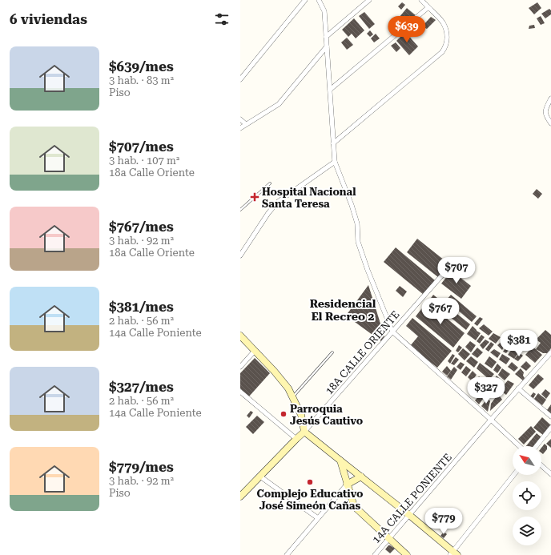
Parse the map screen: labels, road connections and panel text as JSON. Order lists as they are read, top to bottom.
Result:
{
  "streets": {
    "street": ["18A CALLE ORIENTE", "14A CALLE PONIENTE"]
  },
  "districts": ["Residencial El Recreo 2"],
  "places": {
    "health": ["Hospital Nacional Santa Teresa"],
    "other": ["Parroquia Jesús Cautivo", "Complejo Educativo José Simeón Cañas"]
  },
  "north": "top left",
  "page": {
    "heading": "6 viviendas",
    "price": [
      "$639",
      "$707",
      "$767",
      "$381",
      "$327",
      "$779"
    ],
    "list": [
      {
        "name": "$639/mes",
        "note": "3 hab. · 83 m² · Piso"
      },
      {
        "name": "$707/mes",
        "note": "3 hab. · 107 m² · 18a Calle Oriente"
      },
      {
        "name": "$767/mes",
        "note": "3 hab. · 92 m² · 18a Calle Oriente"
      },
      {
        "name": "$381/mes",
        "note": "2 hab. · 56 m² · 14a Calle Poniente"
      },
      {
        "name": "$327/mes",
        "note": "2 hab. · 56 m² · 14a Calle Poniente"
      },
      {
        "name": "$779/mes",
        "note": "3 hab. · 92 m² · Piso"
      }
    ]
  }
}
